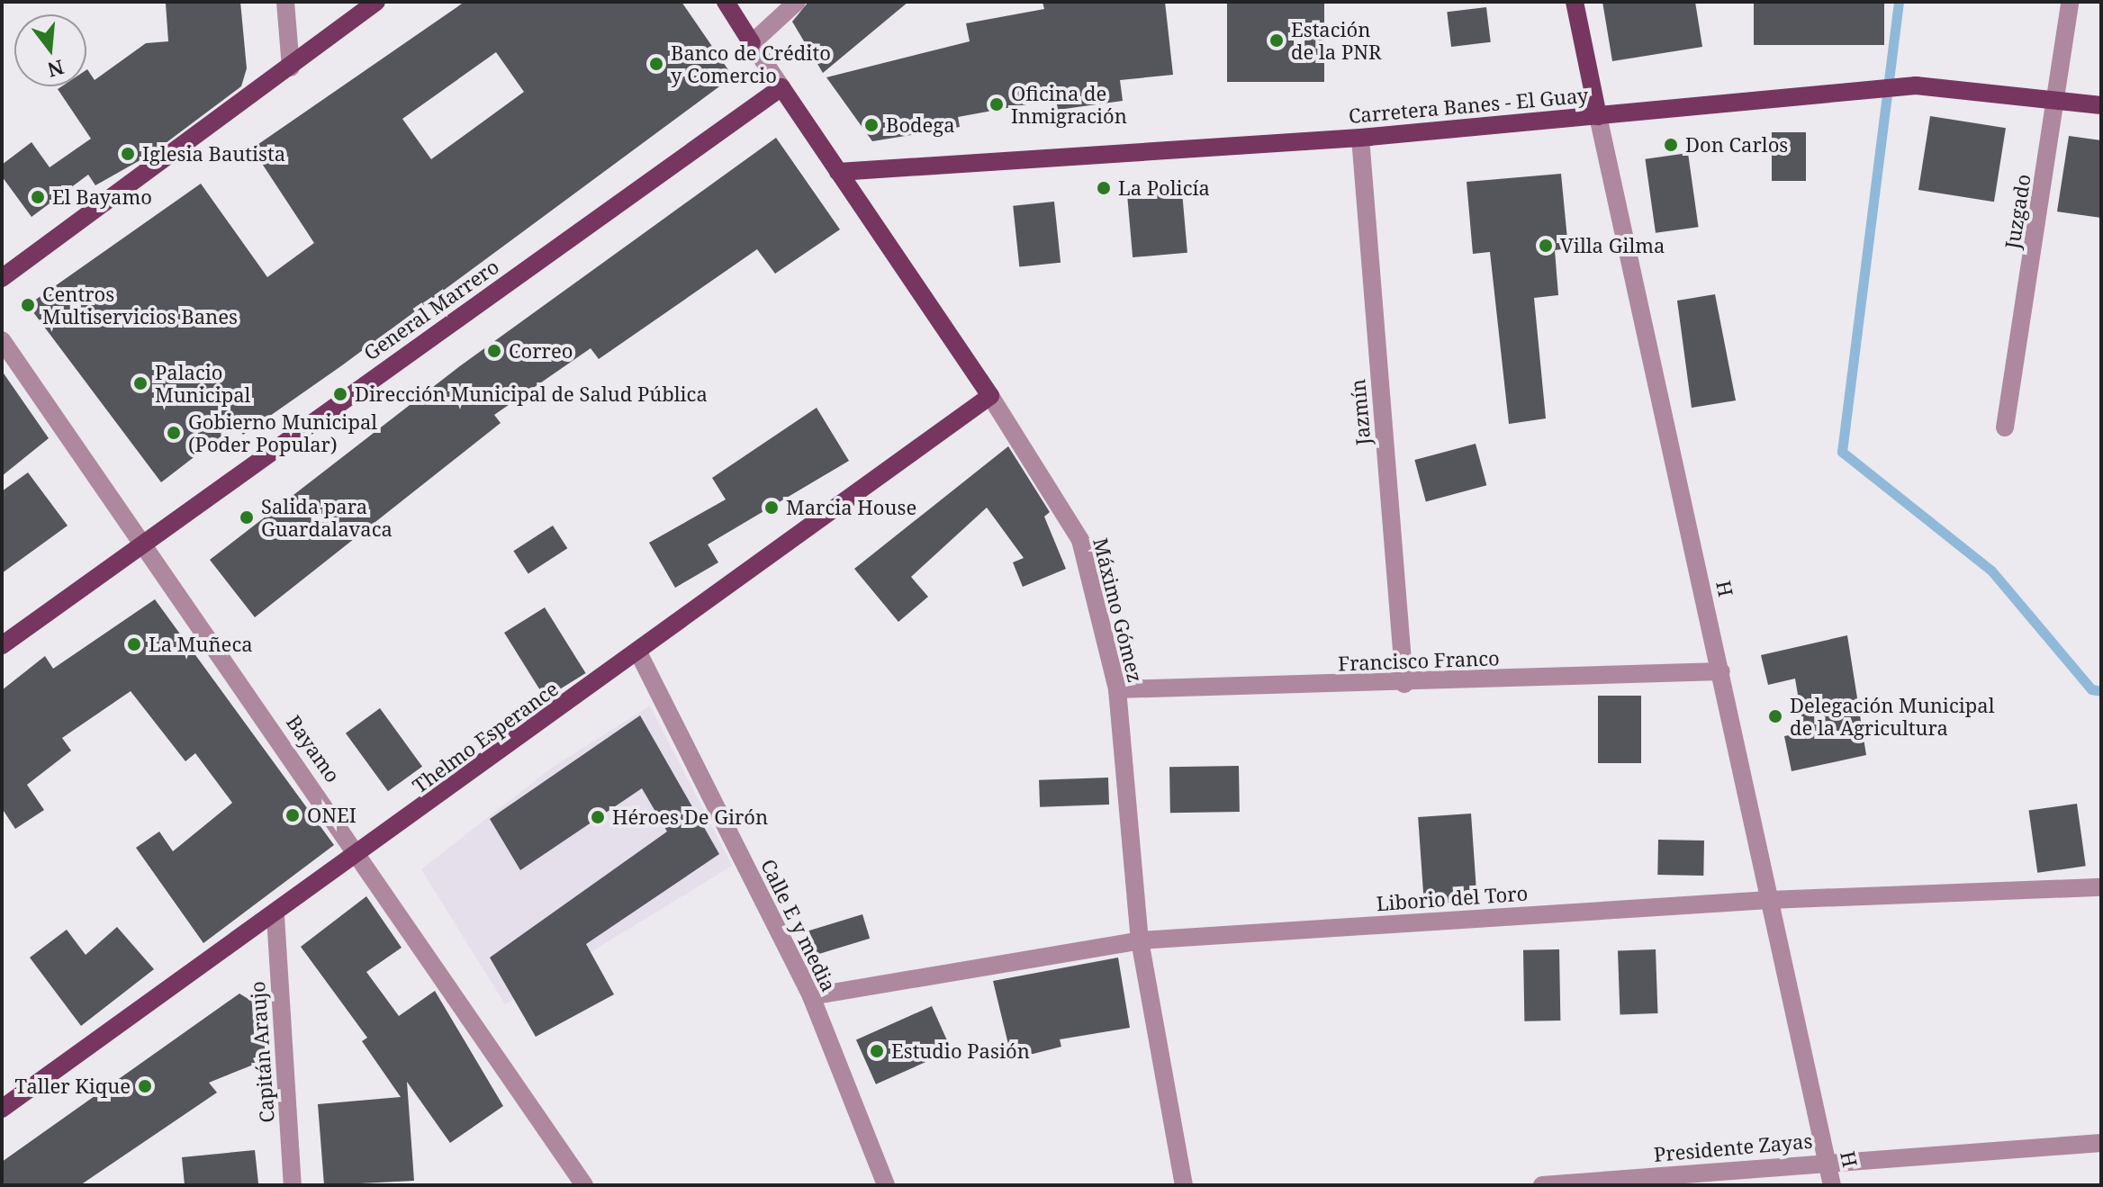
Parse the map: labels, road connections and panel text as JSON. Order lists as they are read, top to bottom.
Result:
{
  "streets": {
    "main road": [
      "Carretera Banes - El Guay",
      "General Marrero",
      "H",
      "Máximo Gómez",
      "Thelmo Esperance"
    ],
    "street": [
      "Juzgado",
      "Jazmín",
      "Francisco Franco",
      "Bayamo",
      "Liborio del Toro",
      "Calle E y media",
      "Capitán Araujo",
      "Presidente Zayas"
    ]
  },
  "crossings": [
    ["Carretera Banes - El Guay", "Juzgado"],
    ["Carretera Banes - El Guay", "Jazmín"],
    ["Carretera Banes - El Guay", "H"],
    ["Carretera Banes - El Guay", "Máximo Gómez"],
    ["General Marrero", "Máximo Gómez"],
    ["General Marrero", "Bayamo"],
    ["Jazmín", "Francisco Franco"],
    ["H", "Francisco Franco"],
    ["H", "Liborio del Toro"],
    ["H", "Presidente Zayas"],
    ["Máximo Gómez", "Francisco Franco"],
    ["Máximo Gómez", "Thelmo Esperance"],
    ["Máximo Gómez", "Liborio del Toro"],
    ["Thelmo Esperance", "Bayamo"],
    ["Thelmo Esperance", "Calle E y media"],
    ["Thelmo Esperance", "Capitán Araujo"],
    ["Liborio del Toro", "Calle E y media"]
  ],
  "places": [
    "Estación de la PNR",
    "Banco de Crédito y Comercio",
    "Oficina de Inmigración",
    "Bodega",
    "Don Carlos",
    "Iglesia Bautista",
    "La Policía",
    "El Bayamo",
    "Villa Gilma",
    "Centros Multiservicios Banes",
    "Correo",
    "Palacio Municipal",
    "Dirección Municipal de Salud Pública",
    "Gobierno Municipal (Poder Popular)",
    "Marcia House",
    "Salida para Guardalavaca",
    "La Muñeca",
    "Delegación Municipal de la Agricultura",
    "ONEI",
    "Héroes De Girón",
    "Estudio Pasión",
    "Taller Kique"
  ],
  "north": "bottom"
}
